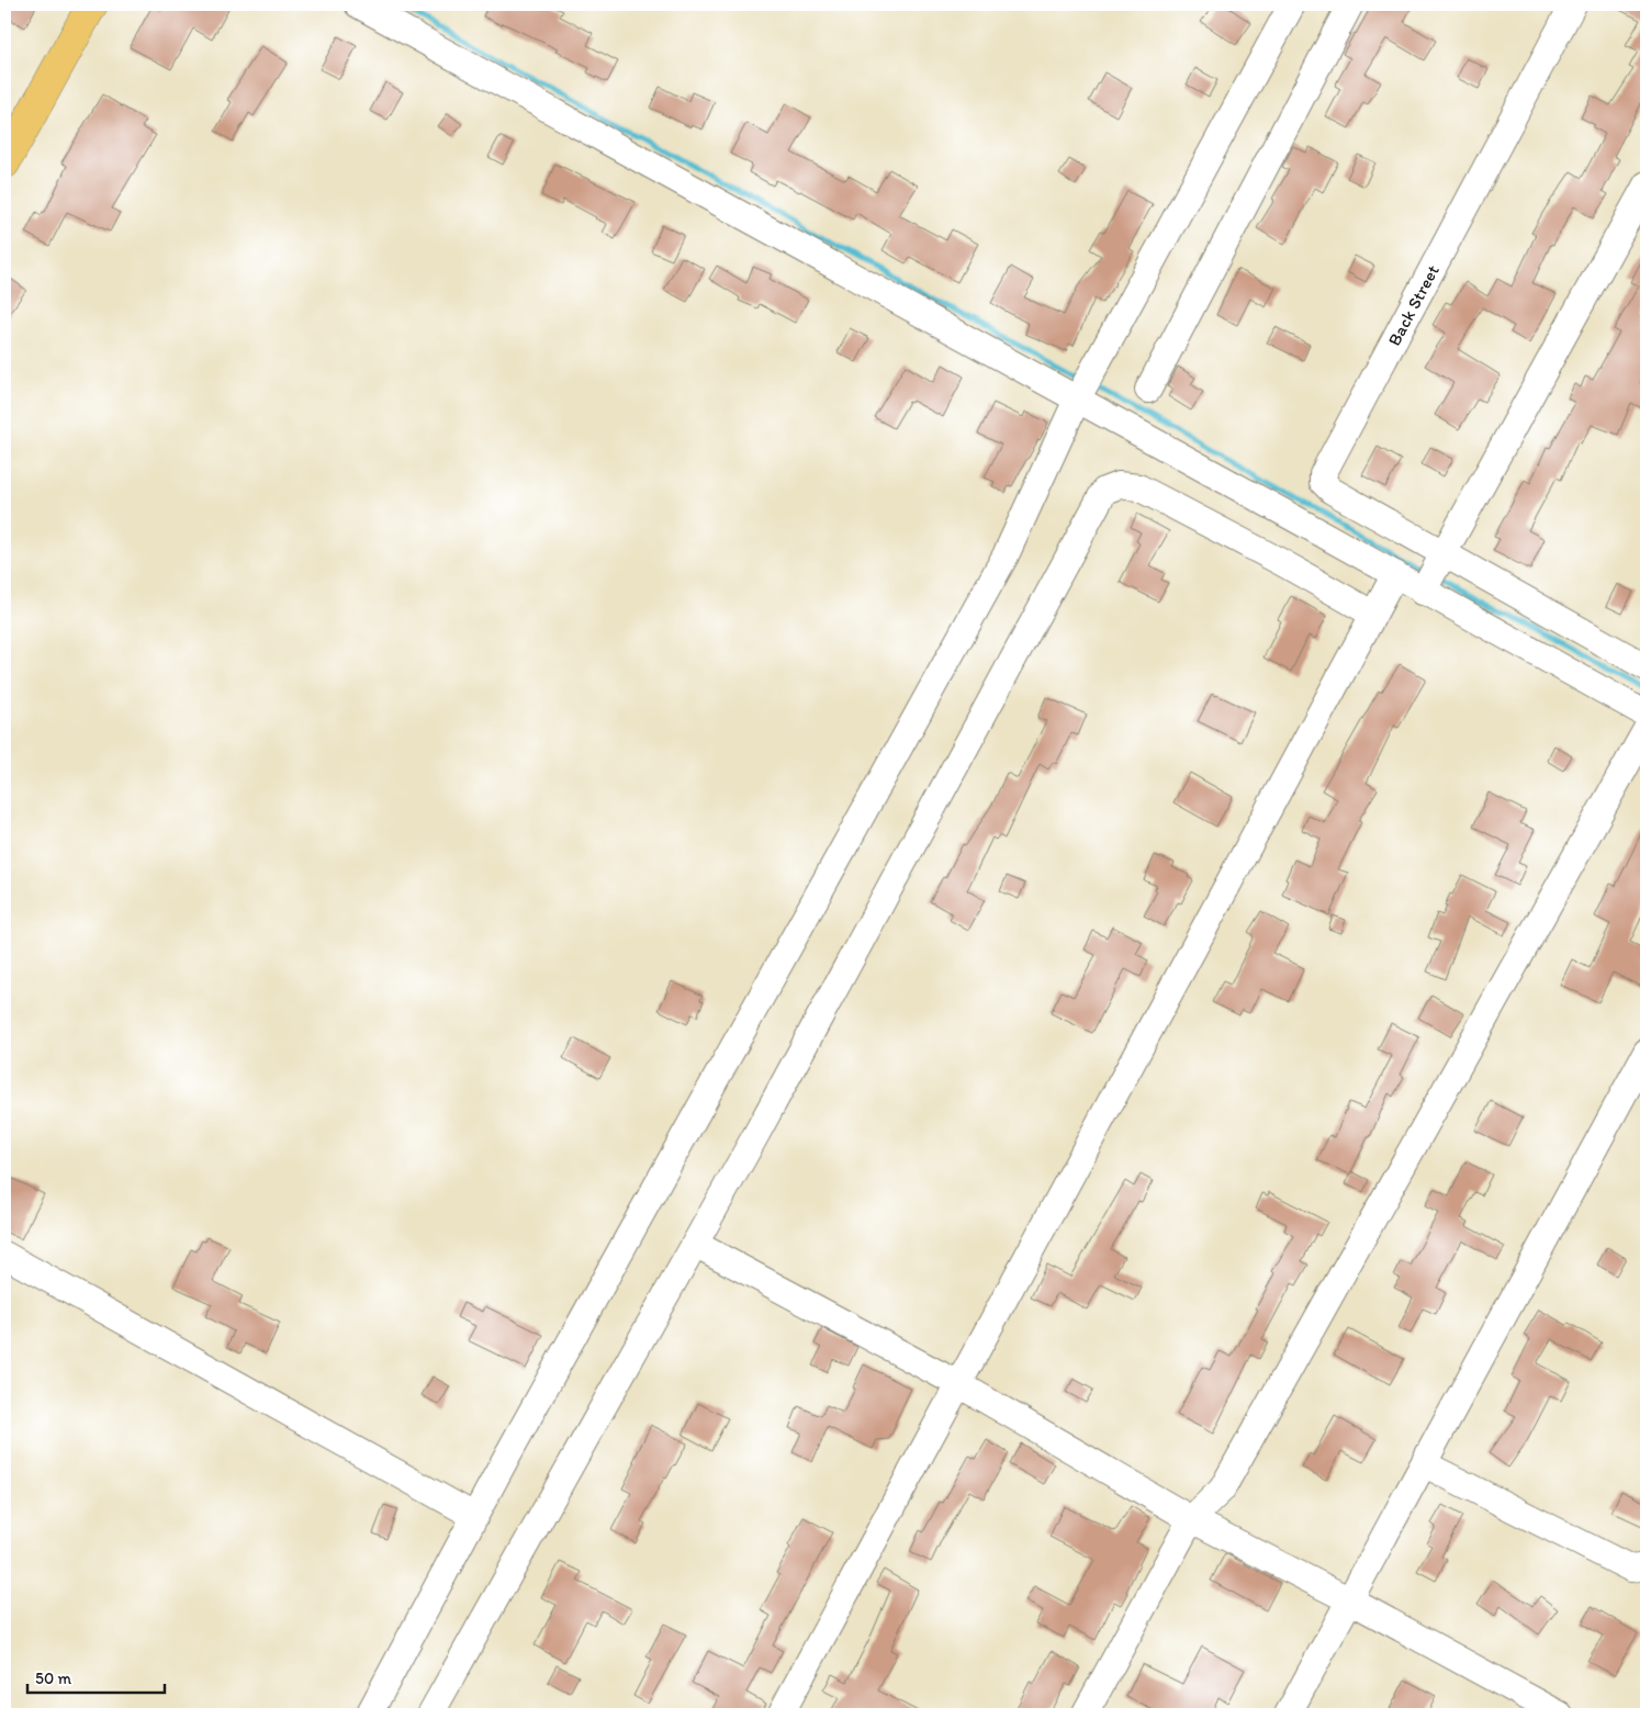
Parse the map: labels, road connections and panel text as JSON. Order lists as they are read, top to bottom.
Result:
{
  "streets": {
    "street": ["Back Street"]
  },
  "scale_bar": "50 m"
}
